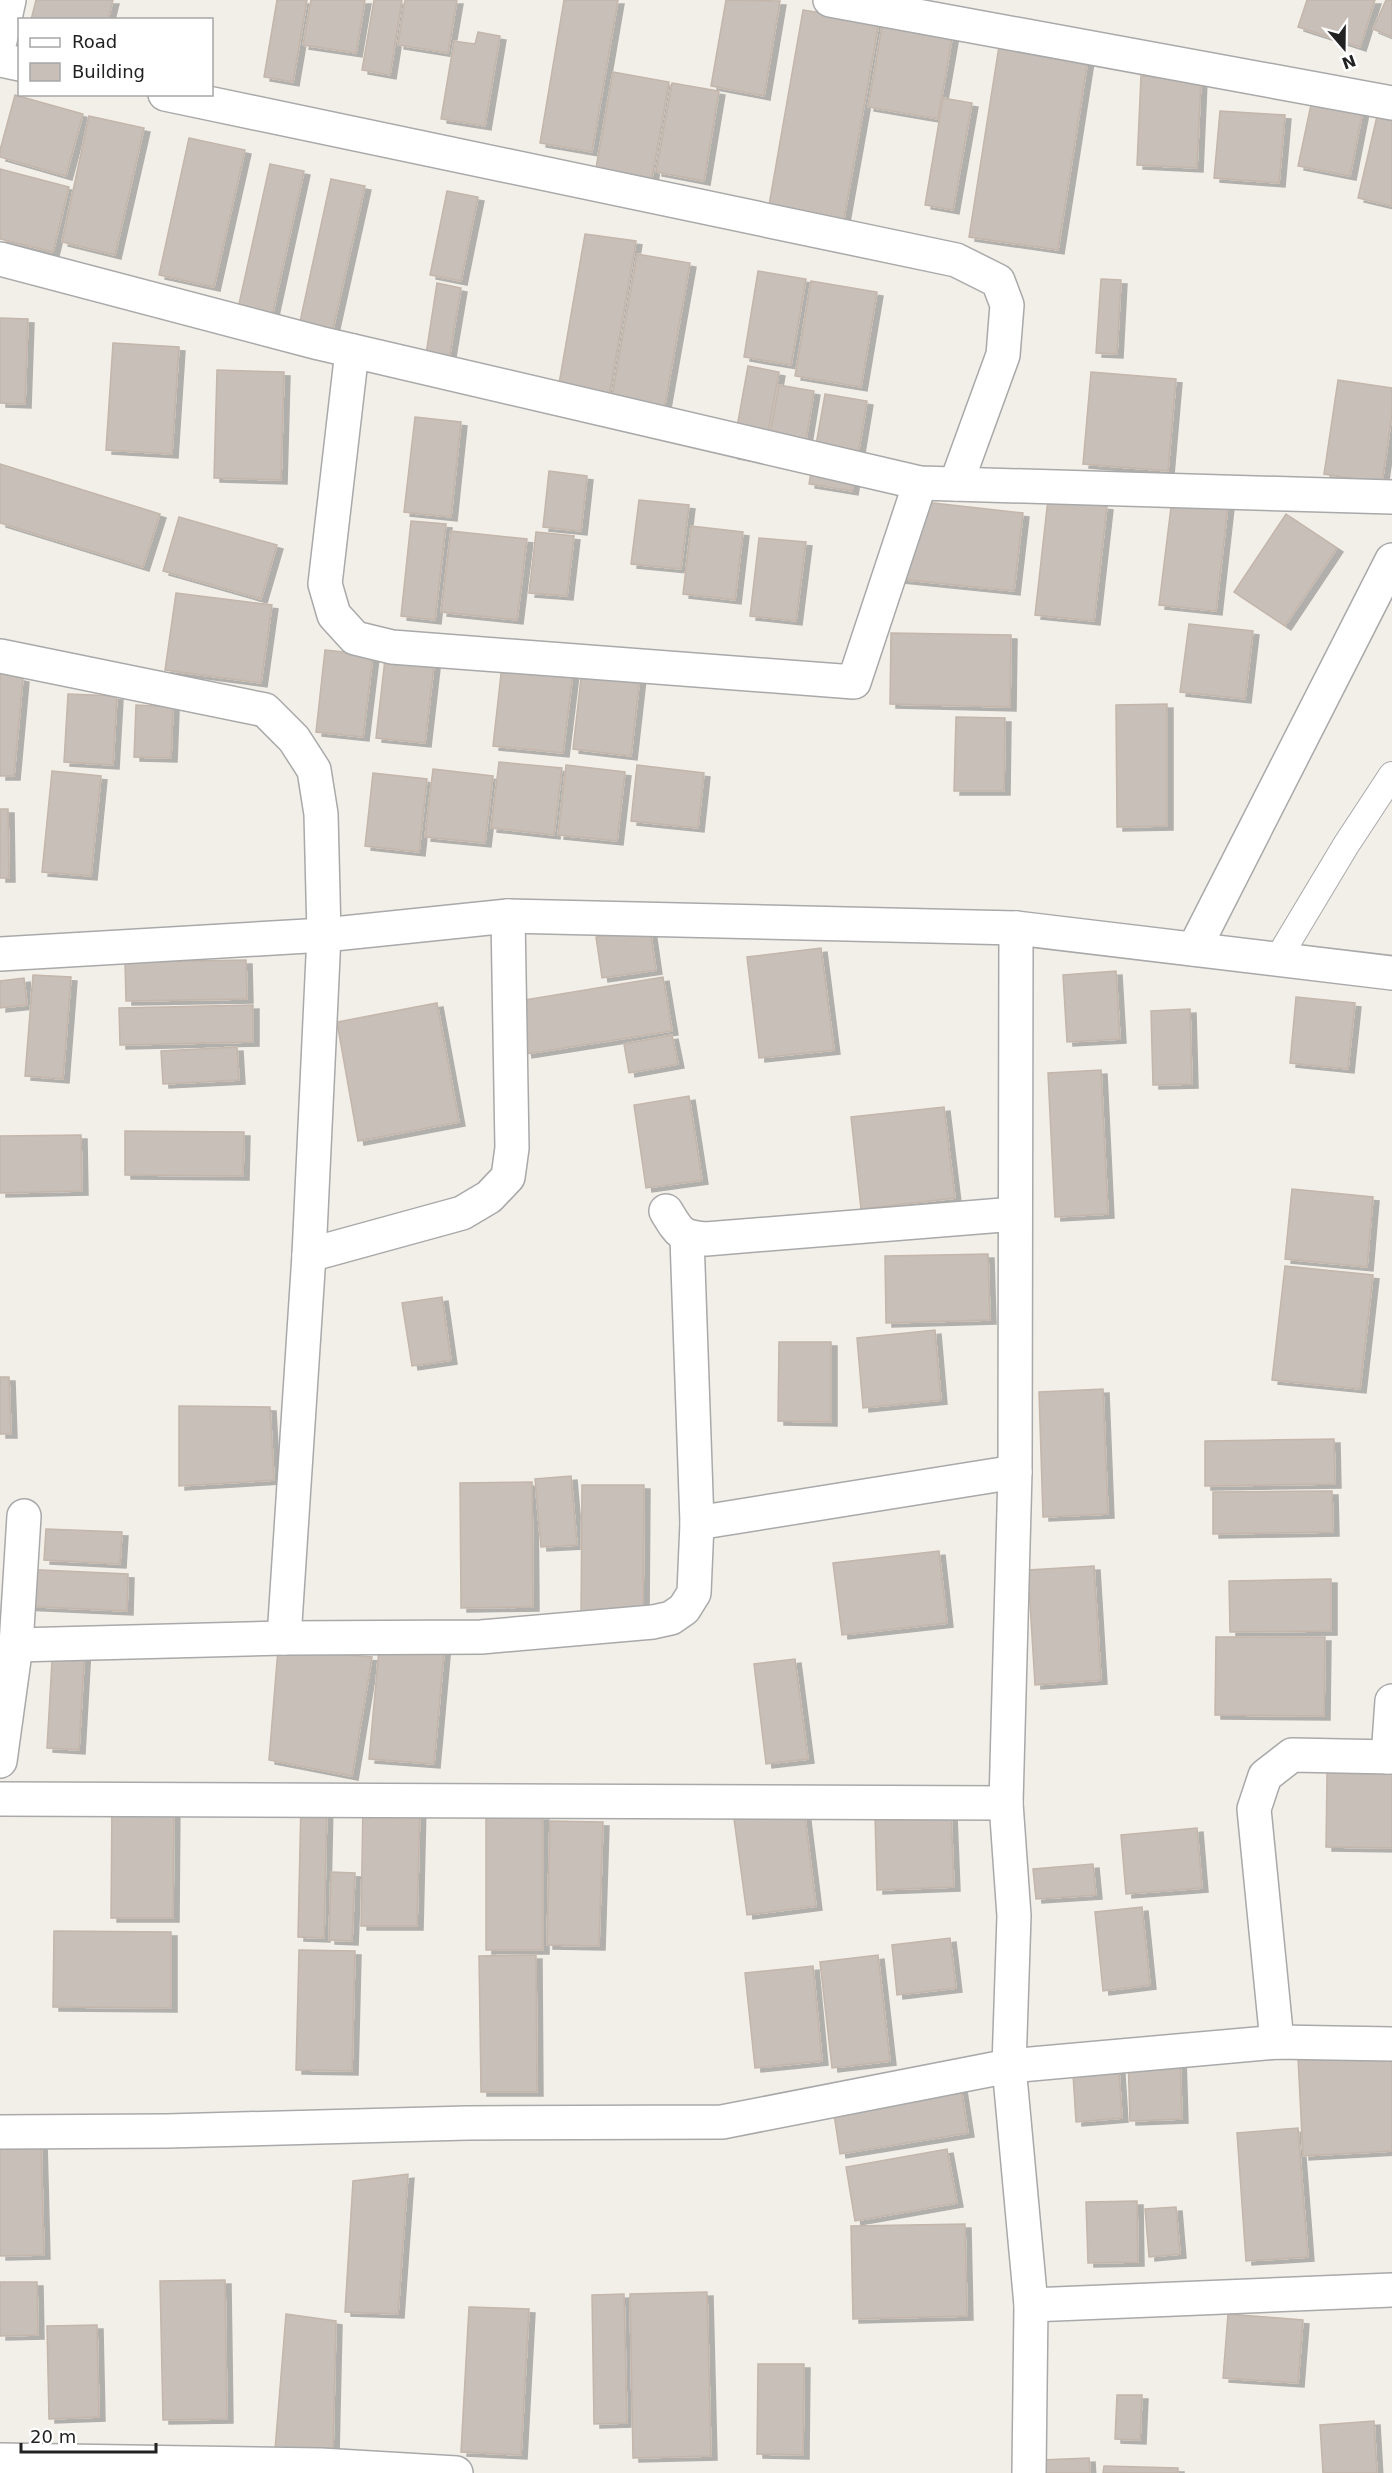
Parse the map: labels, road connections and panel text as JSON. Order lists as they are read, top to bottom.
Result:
{
  "legend": ["Road", "Building"],
  "scale_bar": "20 m",
  "north": "bottom"
}
